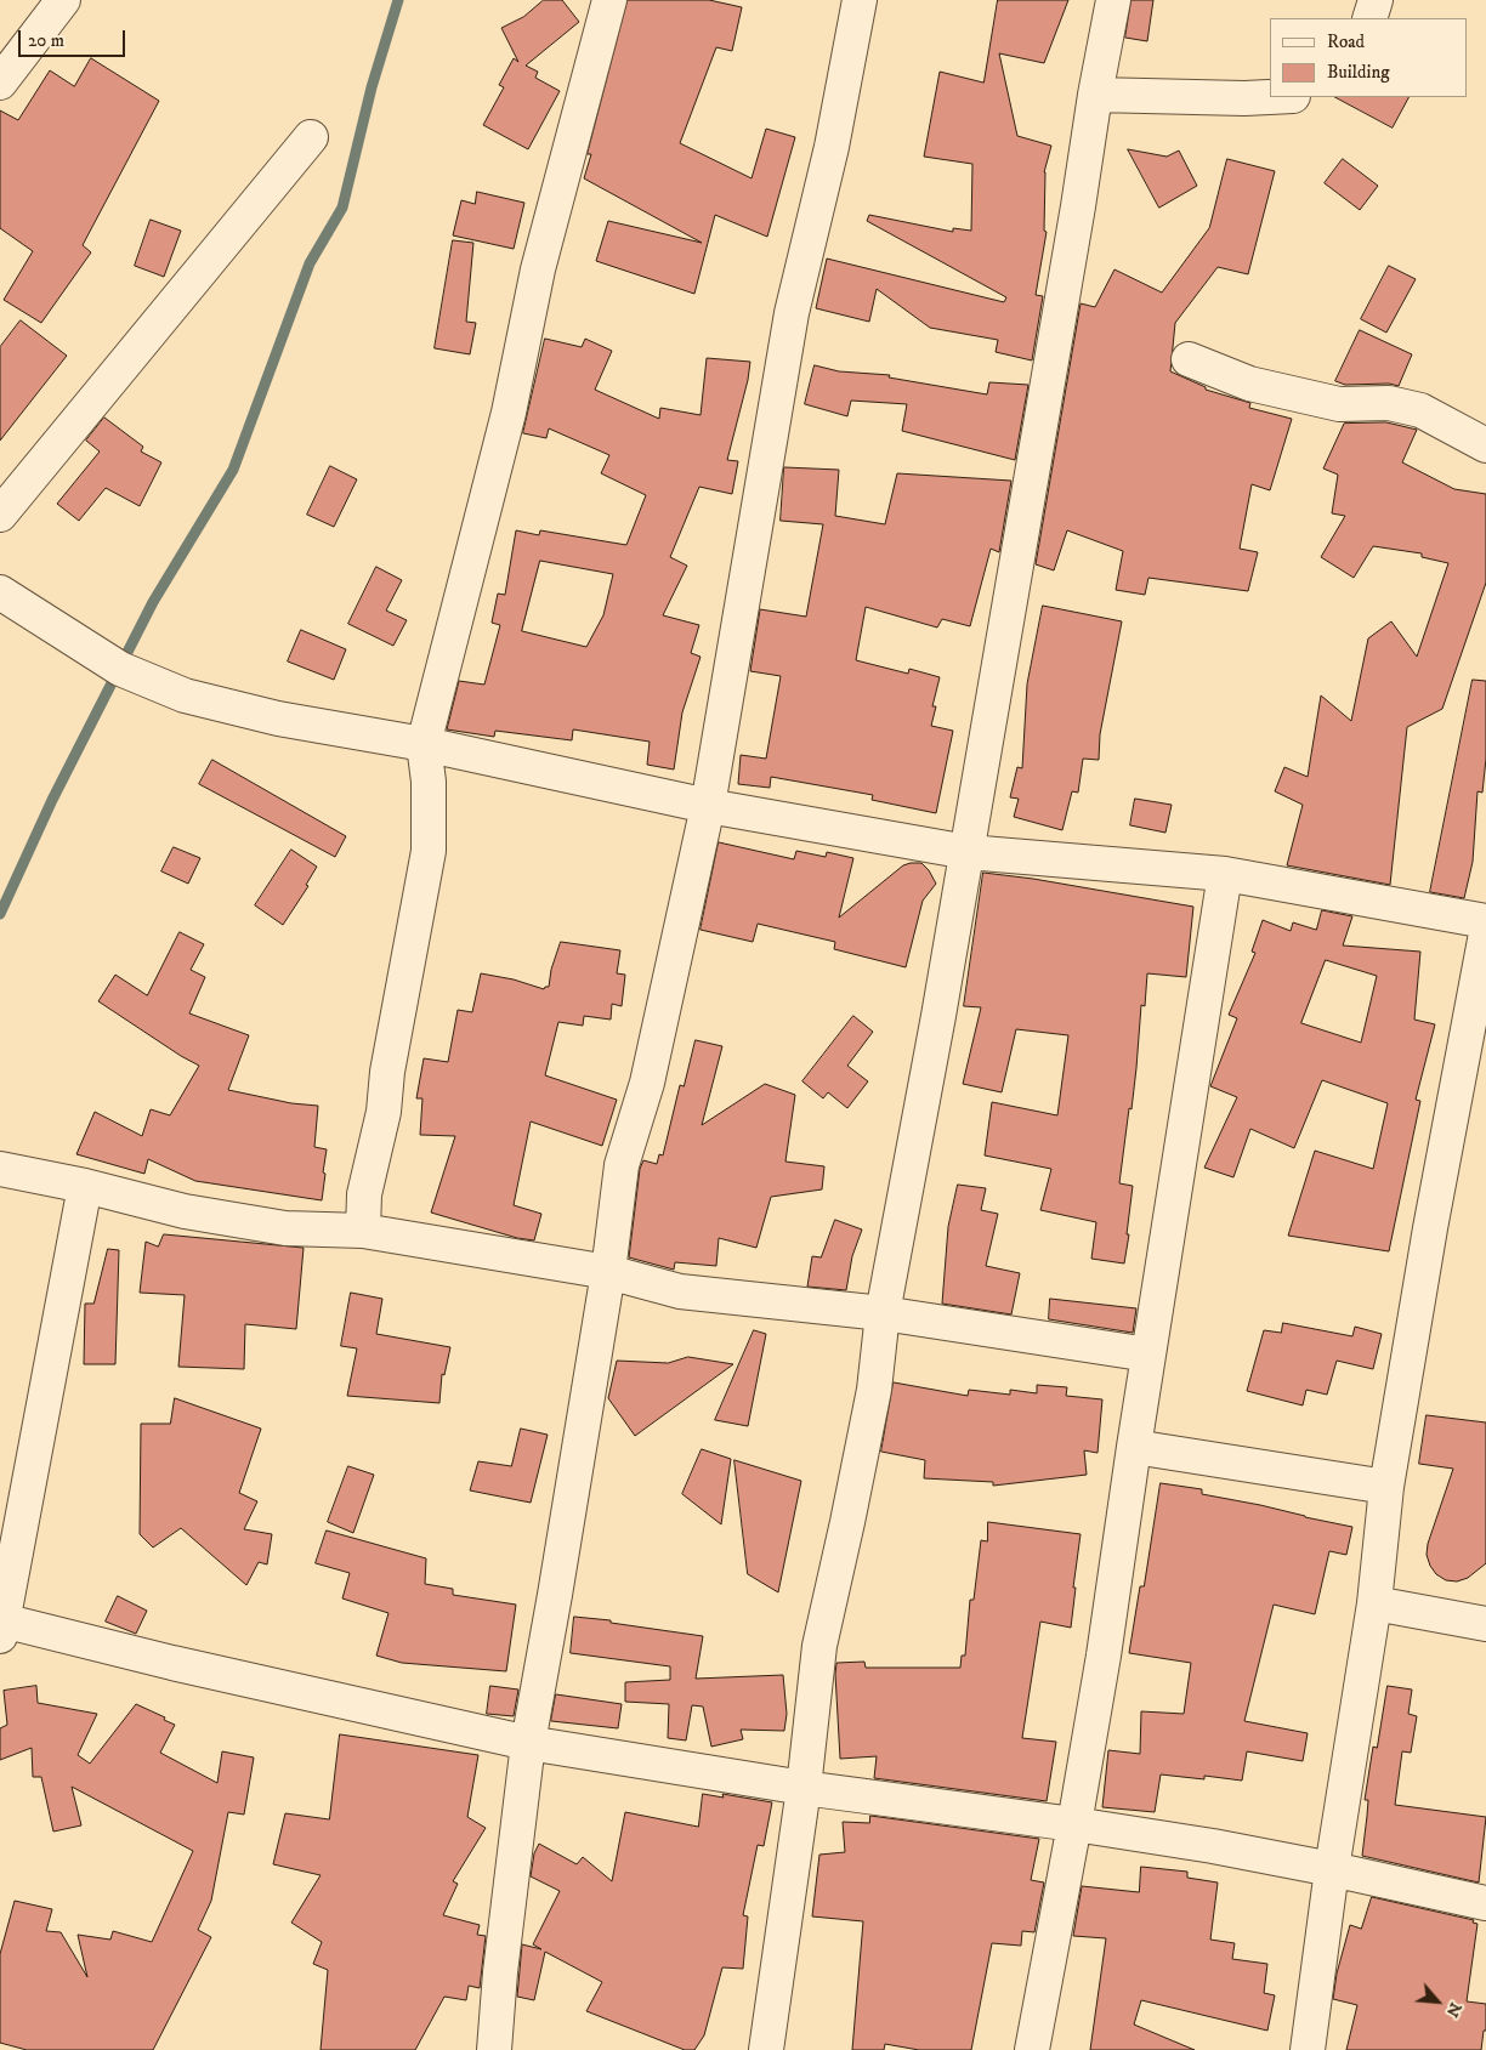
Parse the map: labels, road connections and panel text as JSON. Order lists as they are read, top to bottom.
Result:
{
  "legend": ["Road", "Building"],
  "scale_bar": "20 m",
  "north": "bottom right"
}
